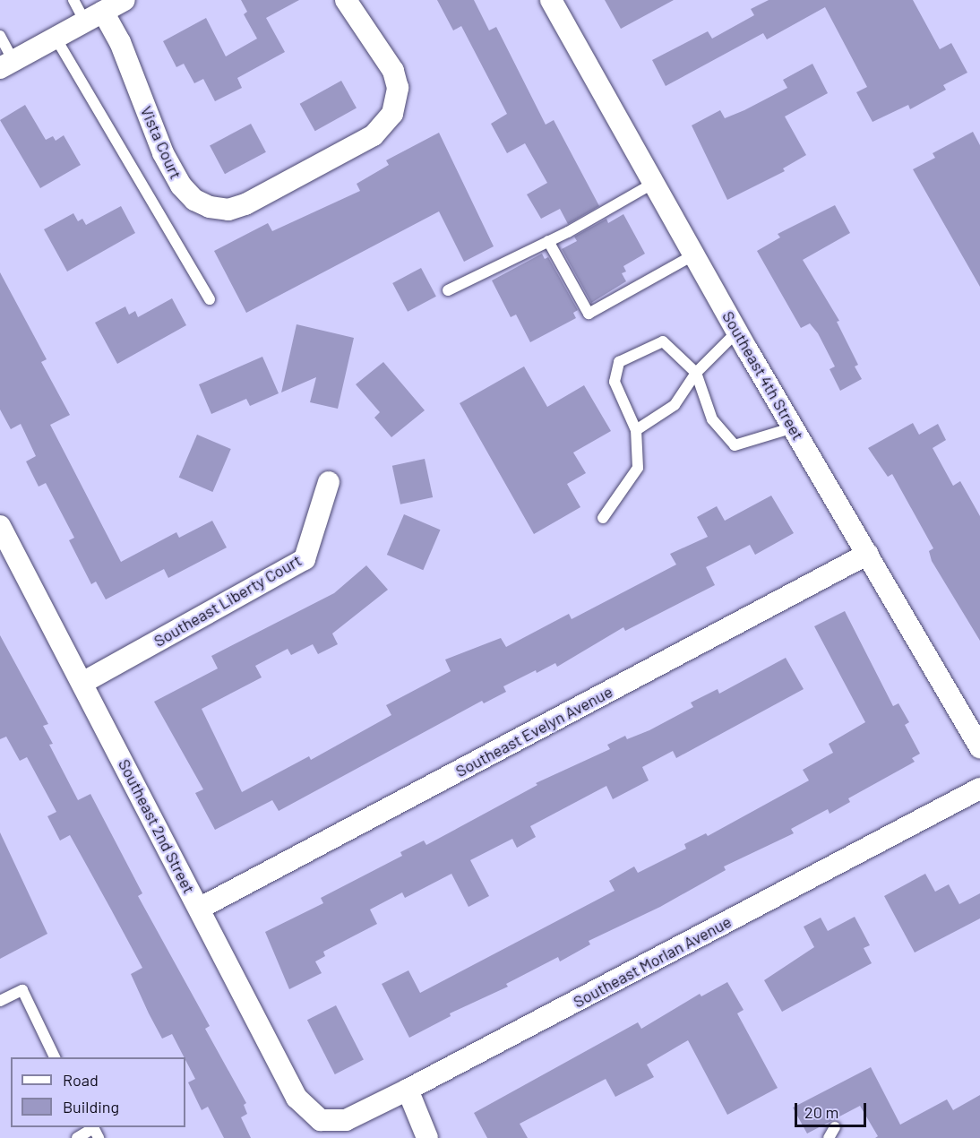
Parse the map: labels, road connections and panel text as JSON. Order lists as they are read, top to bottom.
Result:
{
  "streets": {
    "street": [
      "Vista Court",
      "Southeast 4th Street",
      "Southeast Liberty Court",
      "Southeast Evelyn Avenue",
      "Southeast 2nd Street",
      "Southeast Morlan Avenue"
    ]
  },
  "crossings": [
    ["Southeast 4th Street", "Southeast Evelyn Avenue"],
    ["Southeast Liberty Court", "Southeast 2nd Street"],
    ["Southeast Evelyn Avenue", "Southeast 2nd Street"],
    ["Southeast 2nd Street", "Southeast Morlan Avenue"]
  ],
  "legend": ["Road", "Building"],
  "scale_bar": "20 m"
}
